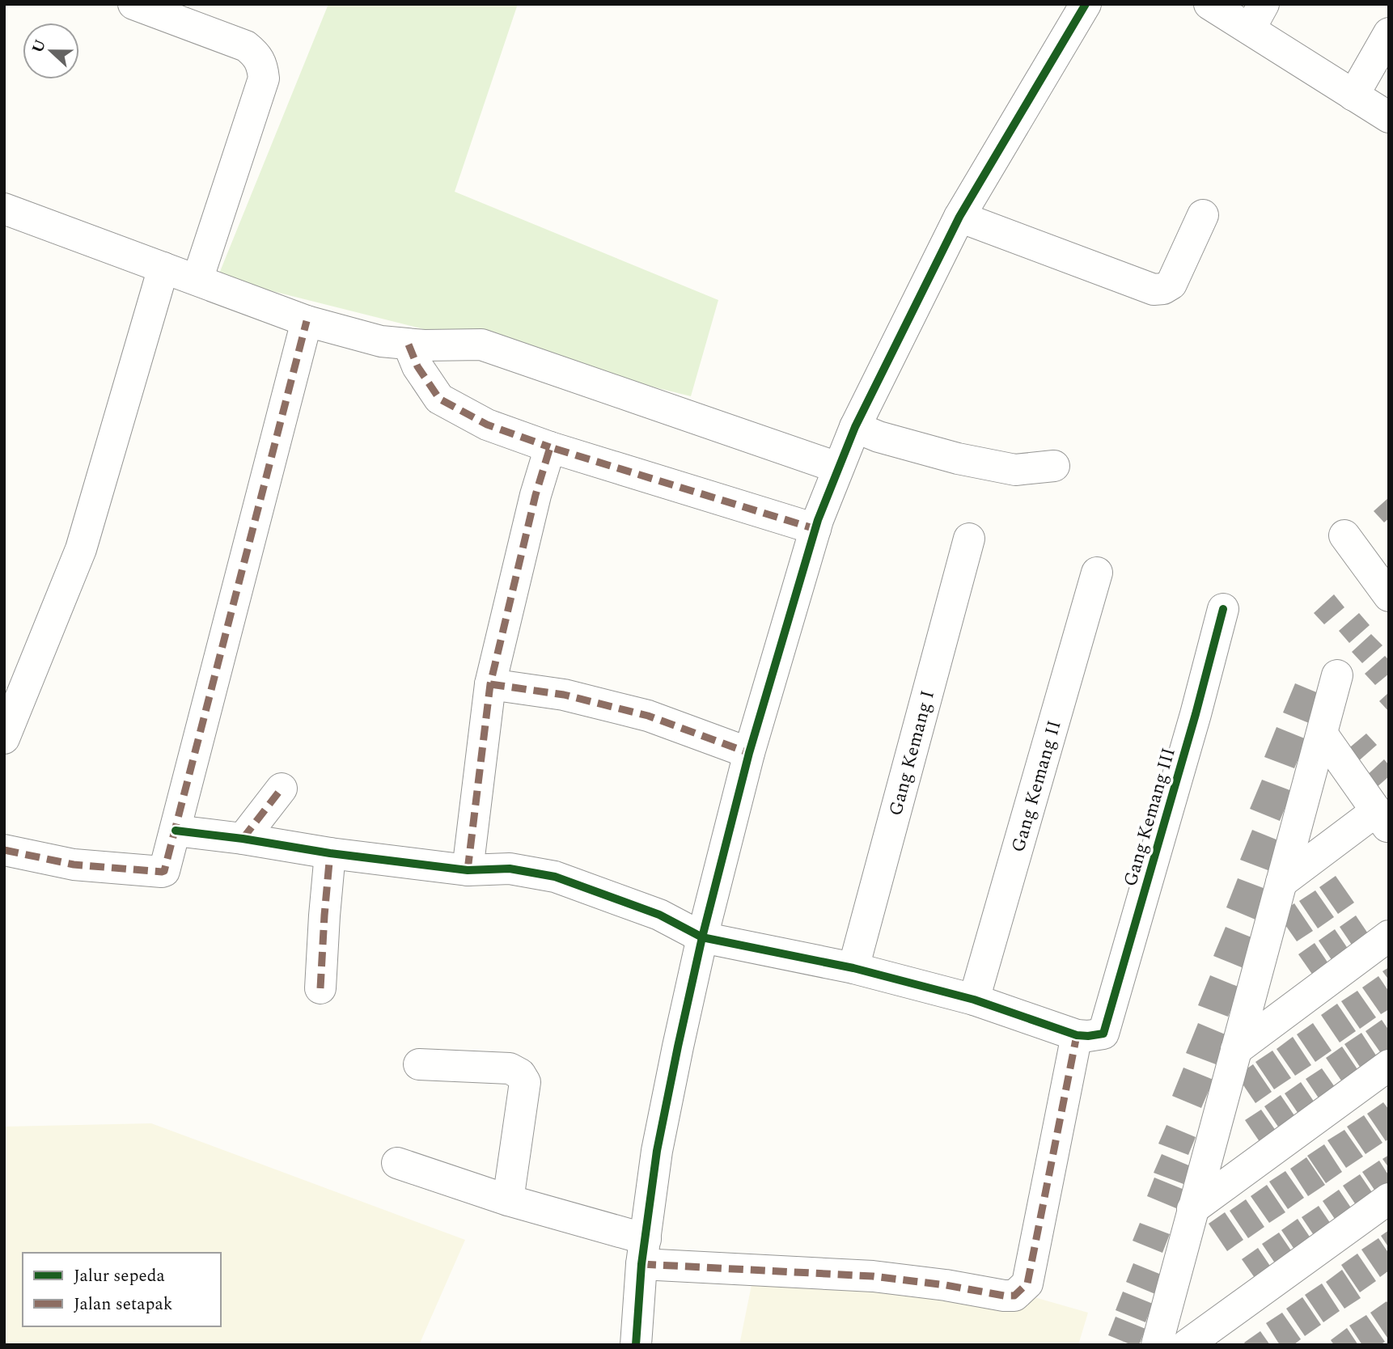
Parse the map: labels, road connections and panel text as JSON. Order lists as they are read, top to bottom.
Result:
{
  "streets": {
    "street": ["Gang Kemang I", "Gang Kemang II", "Gang Kemang III"]
  },
  "legend": ["Jalur sepeda", "Jalan setapak"],
  "north": "left"
}
